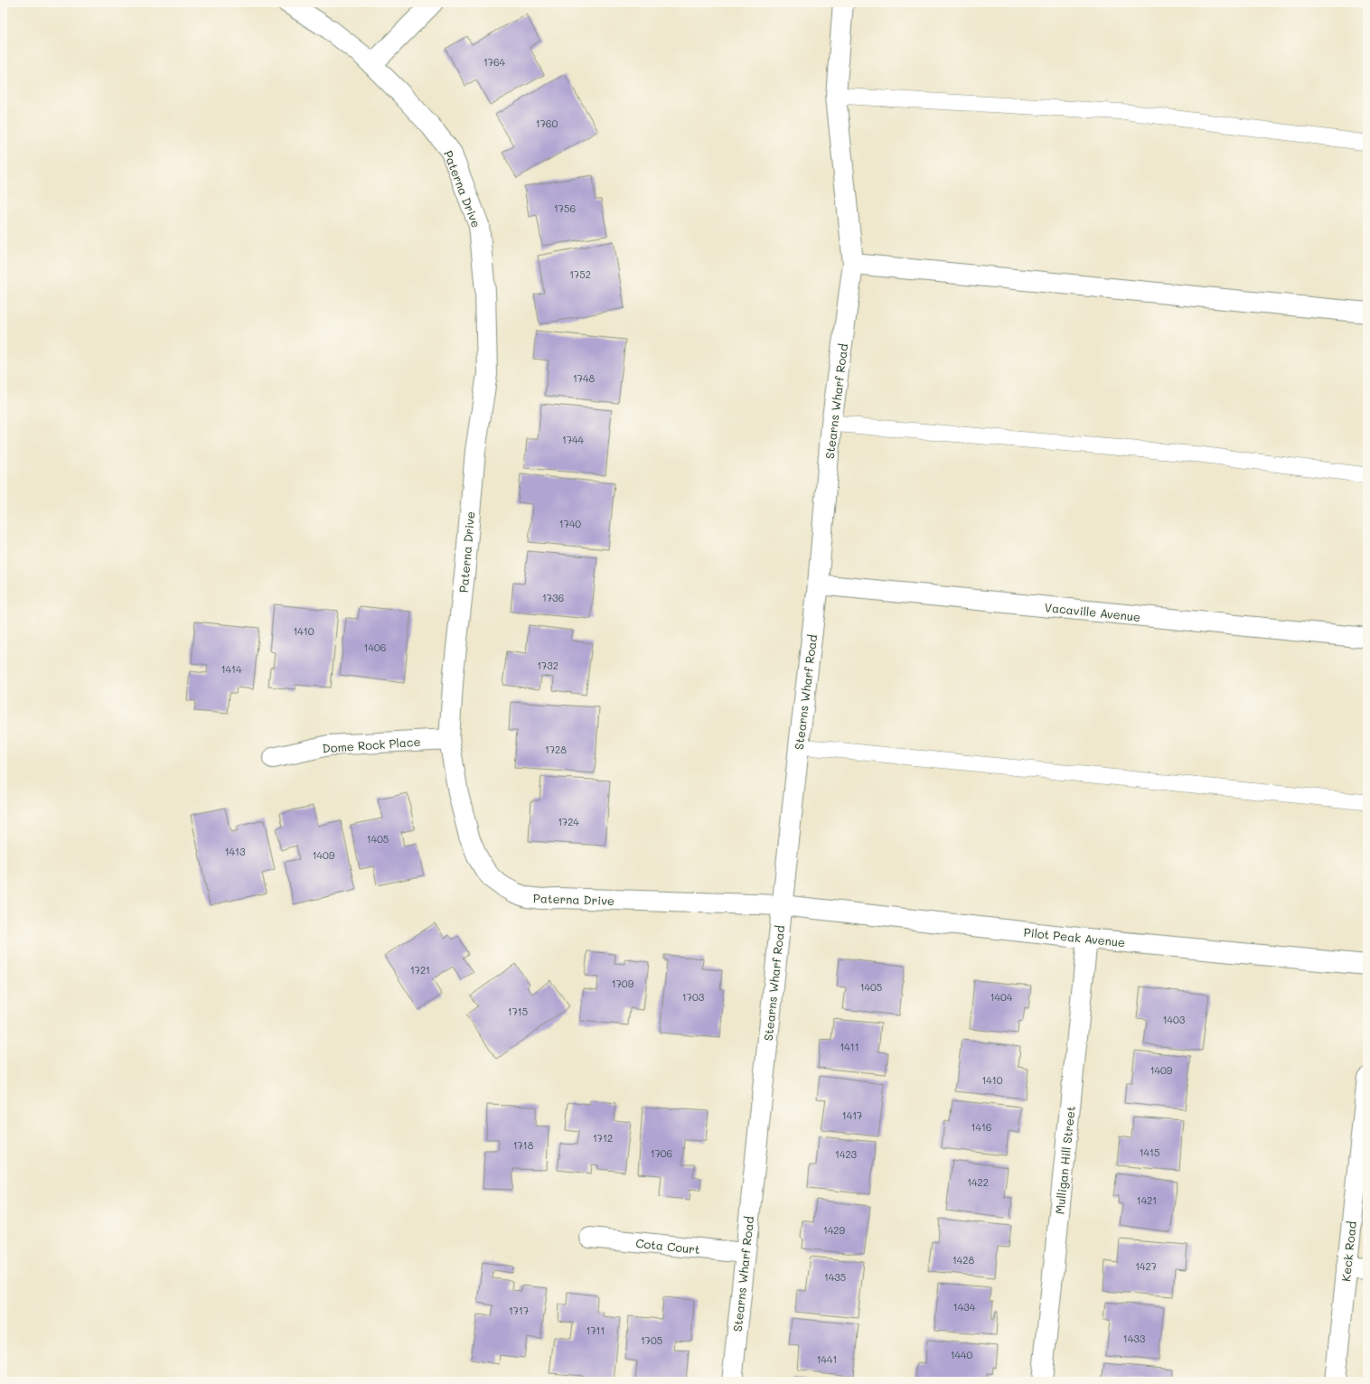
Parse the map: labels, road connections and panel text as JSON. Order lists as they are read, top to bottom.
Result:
{
  "streets": {
    "street": [
      "Paterna Drive",
      "Stearns Wharf Road",
      "Vacaville Avenue",
      "Dome Rock Place",
      "Pilot Peak Avenue",
      "Mulligan Hill Street",
      "Cota Court",
      "Keck Road"
    ]
  },
  "crossings": [
    ["Paterna Drive", "Stearns Wharf Road"],
    ["Paterna Drive", "Dome Rock Place"],
    ["Paterna Drive", "Pilot Peak Avenue"],
    ["Stearns Wharf Road", "Vacaville Avenue"],
    ["Stearns Wharf Road", "Pilot Peak Avenue"],
    ["Stearns Wharf Road", "Cota Court"],
    ["Pilot Peak Avenue", "Mulligan Hill Street"]
  ],
  "house_numbers": [
    "1764",
    "1760",
    "1756",
    "1752",
    "1748",
    "1744",
    "1740",
    "1736",
    "1410",
    "1406",
    "1732",
    "1414",
    "1728",
    "1724",
    "1405",
    "1413",
    "1409",
    "1721",
    "1709",
    "1405",
    "1703",
    "1404",
    "1715",
    "1403",
    "1411",
    "1409",
    "1410",
    "1417",
    "1416",
    "1712",
    "1718",
    "1415",
    "1706",
    "1423",
    "1422",
    "1421",
    "1429",
    "1428",
    "1427",
    "1435",
    "1434",
    "1717",
    "1711",
    "1433",
    "1705",
    "1440",
    "1441"
  ]
}
